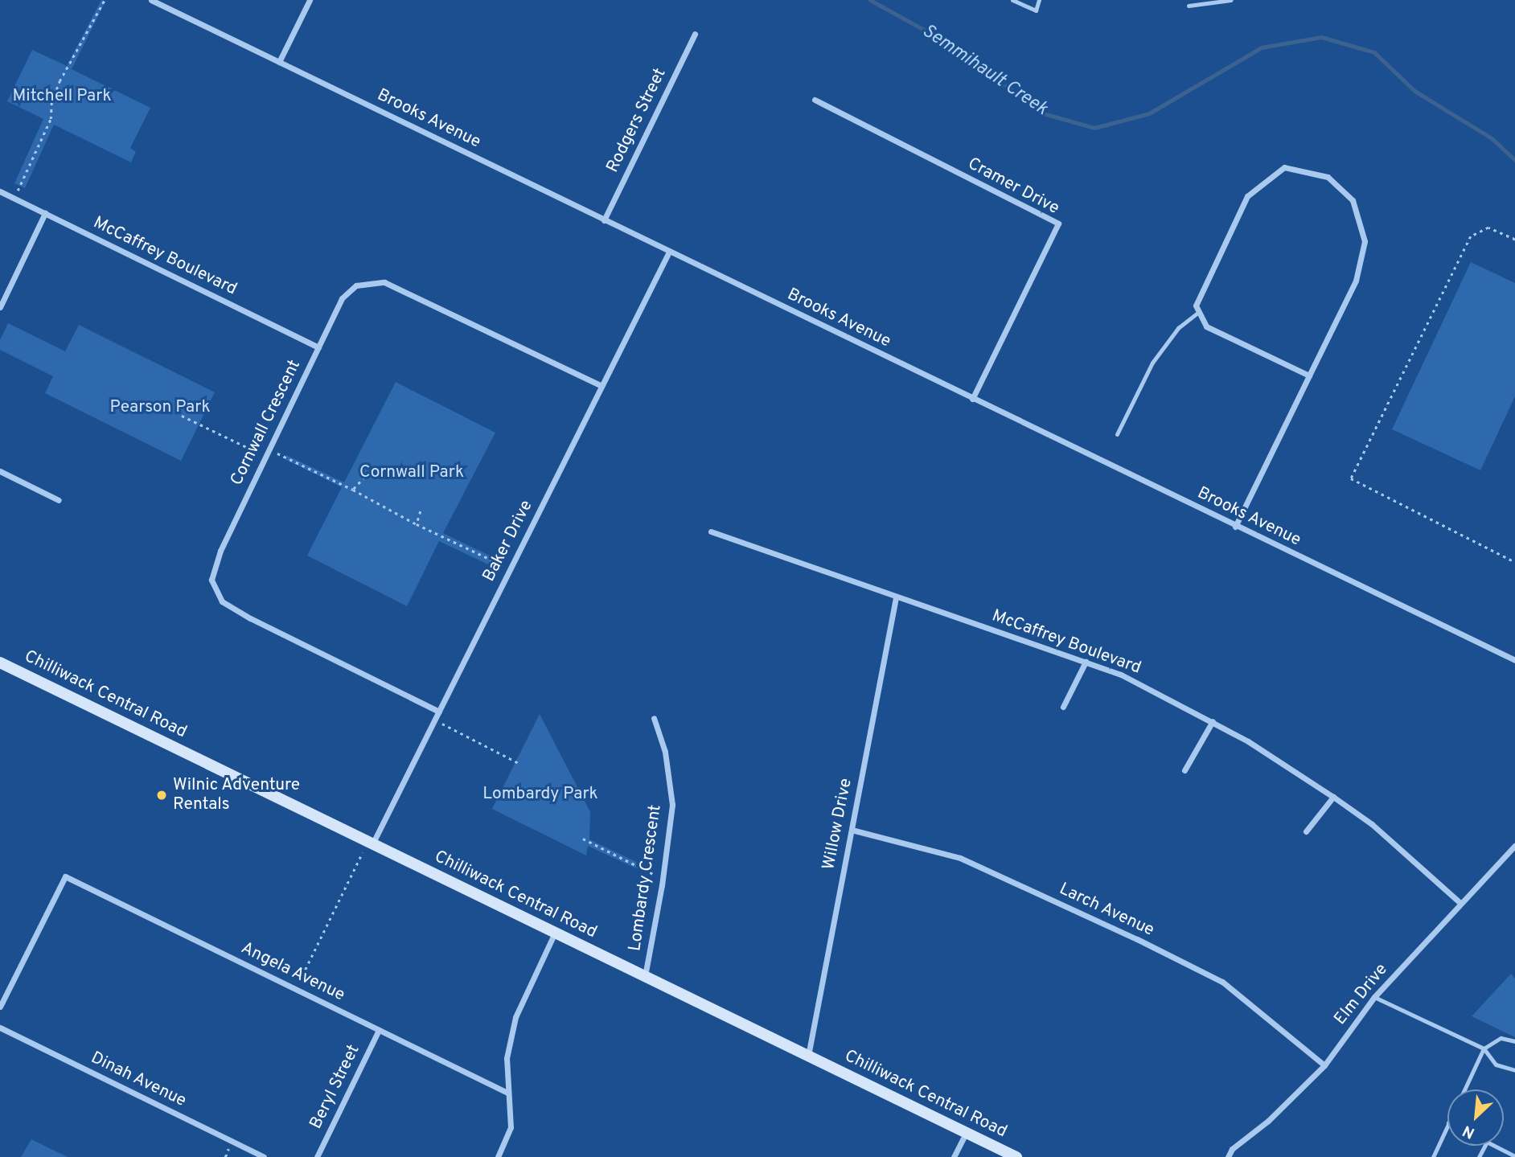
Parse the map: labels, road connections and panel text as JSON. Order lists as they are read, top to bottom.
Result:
{
  "streets": {
    "street": [
      "Brooks Avenue",
      "Rodgers Street",
      "Cramer Drive",
      "McCaffrey Boulevard",
      "Cornwall Crescent",
      "Baker Drive",
      "Chilliwack Central Road",
      "Willow Drive",
      "Lombardy Crescent",
      "Larch Avenue",
      "Angela Avenue",
      "Elm Drive",
      "Dinah Avenue",
      "Beryl Street"
    ]
  },
  "crossings": [
    ["Brooks Avenue", "Rodgers Street"],
    ["Brooks Avenue", "Cramer Drive"],
    ["Brooks Avenue", "Baker Drive"],
    ["McCaffrey Boulevard", "Cornwall Crescent"],
    ["McCaffrey Boulevard", "Willow Drive"],
    ["McCaffrey Boulevard", "Elm Drive"],
    ["Cornwall Crescent", "Baker Drive"],
    ["Baker Drive", "Chilliwack Central Road"],
    ["Chilliwack Central Road", "Willow Drive"],
    ["Chilliwack Central Road", "Lombardy Crescent"],
    ["Willow Drive", "Larch Avenue"],
    ["Larch Avenue", "Elm Drive"],
    ["Angela Avenue", "Beryl Street"]
  ],
  "water": ["Semmihault Creek"],
  "parks": [
    "Mitchell Park",
    "Pearson Park",
    "Cornwall Park",
    "Lombardy Park"
  ],
  "places": ["Wilnic Adventure Rentals"],
  "north": "bottom left"
}
